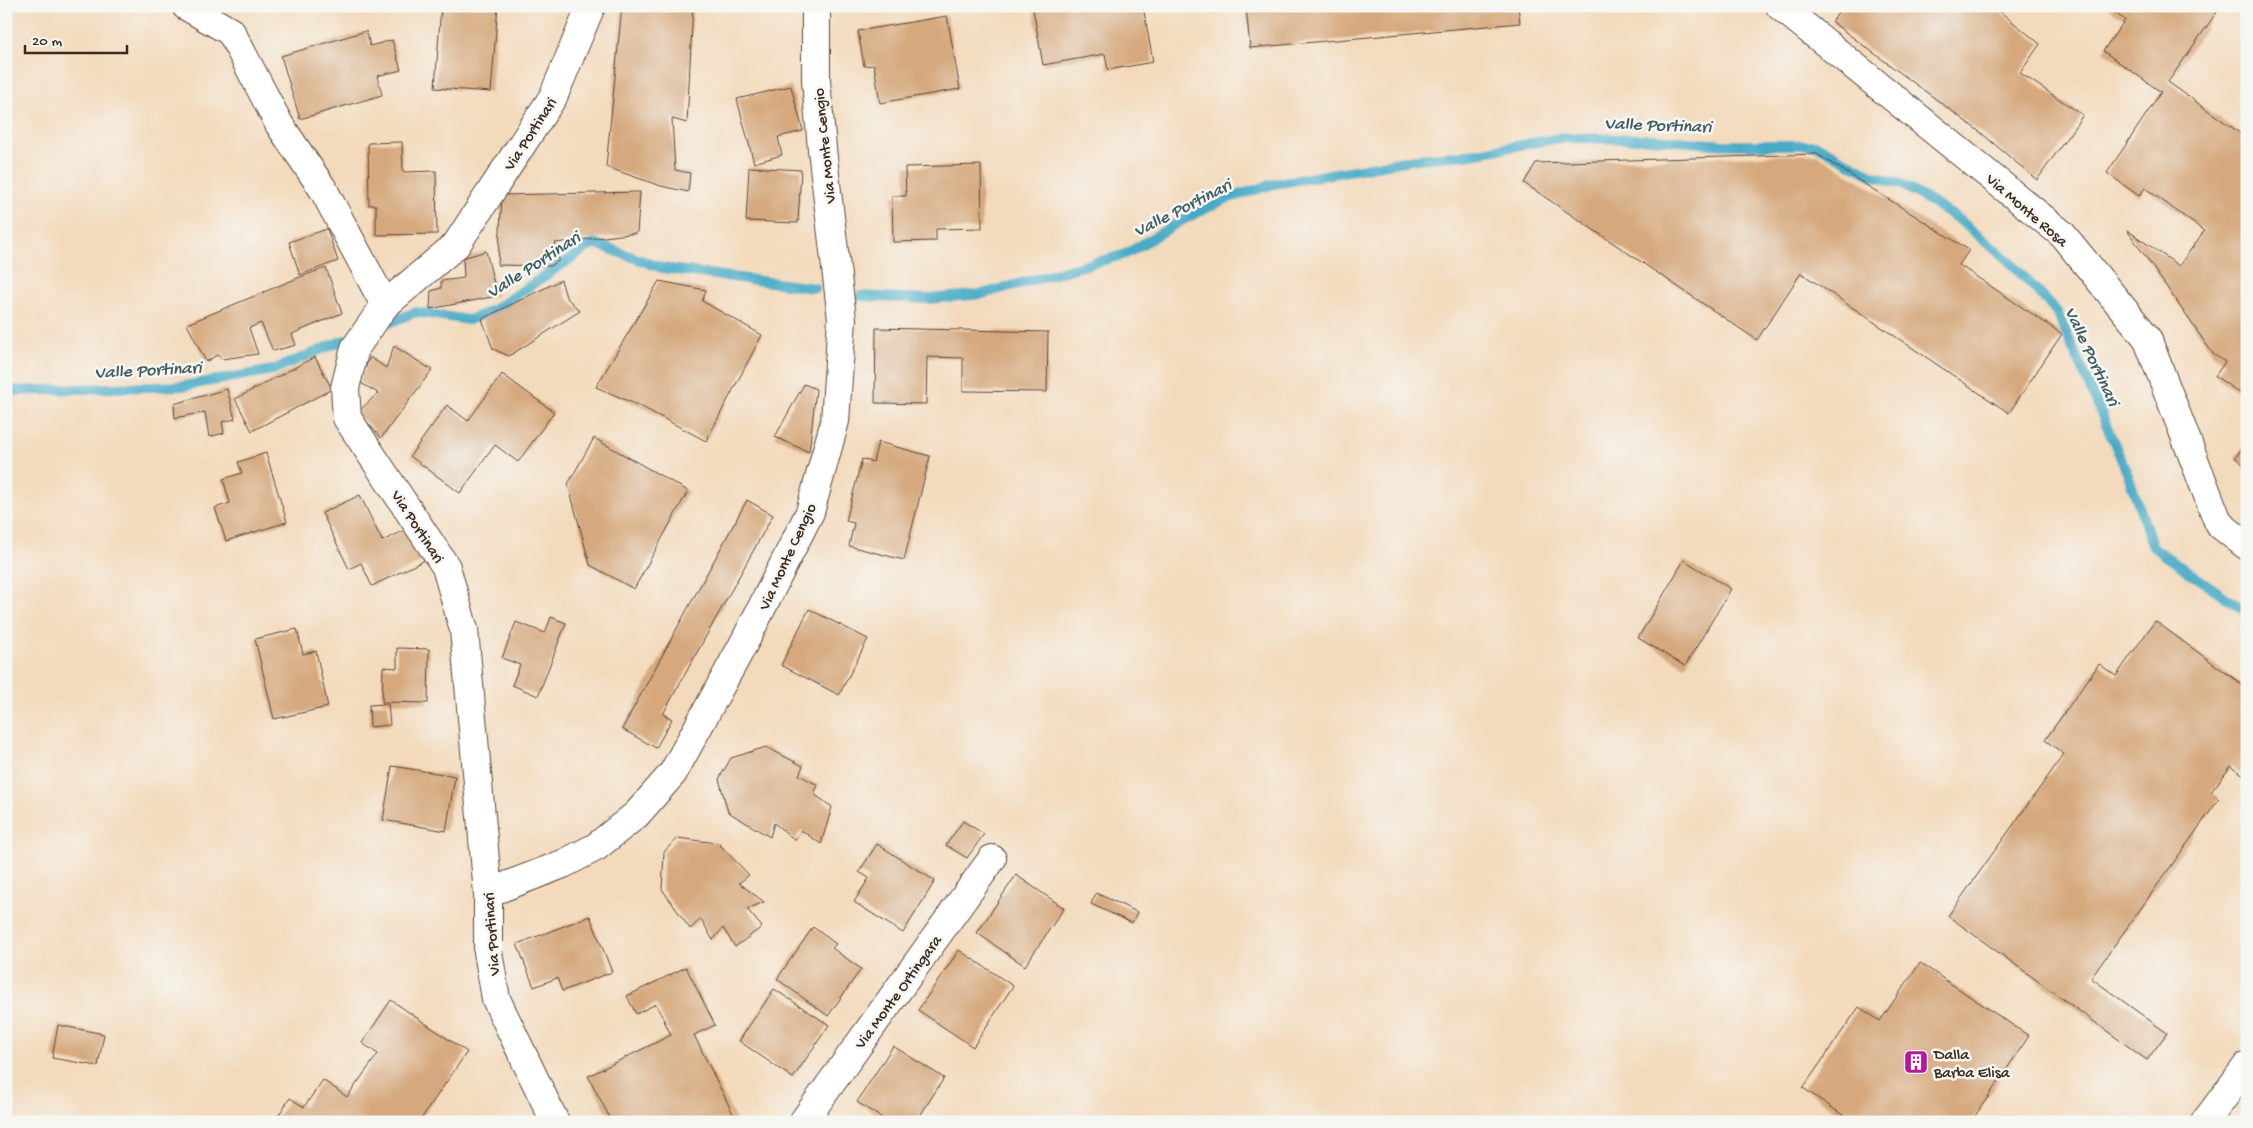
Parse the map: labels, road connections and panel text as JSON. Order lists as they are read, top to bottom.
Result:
{
  "streets": {
    "street": [
      "Via Portinari",
      "Via Monte Cengio",
      "Via Monte Rosa",
      "Via Monte Ortingara"
    ]
  },
  "crossings": [
    ["Via Portinari", "Via Monte Cengio"]
  ],
  "water": ["Valle Portinari"],
  "places": {
    "building": ["Dalla Barba Elisa"]
  },
  "scale_bar": "20 m"
}
